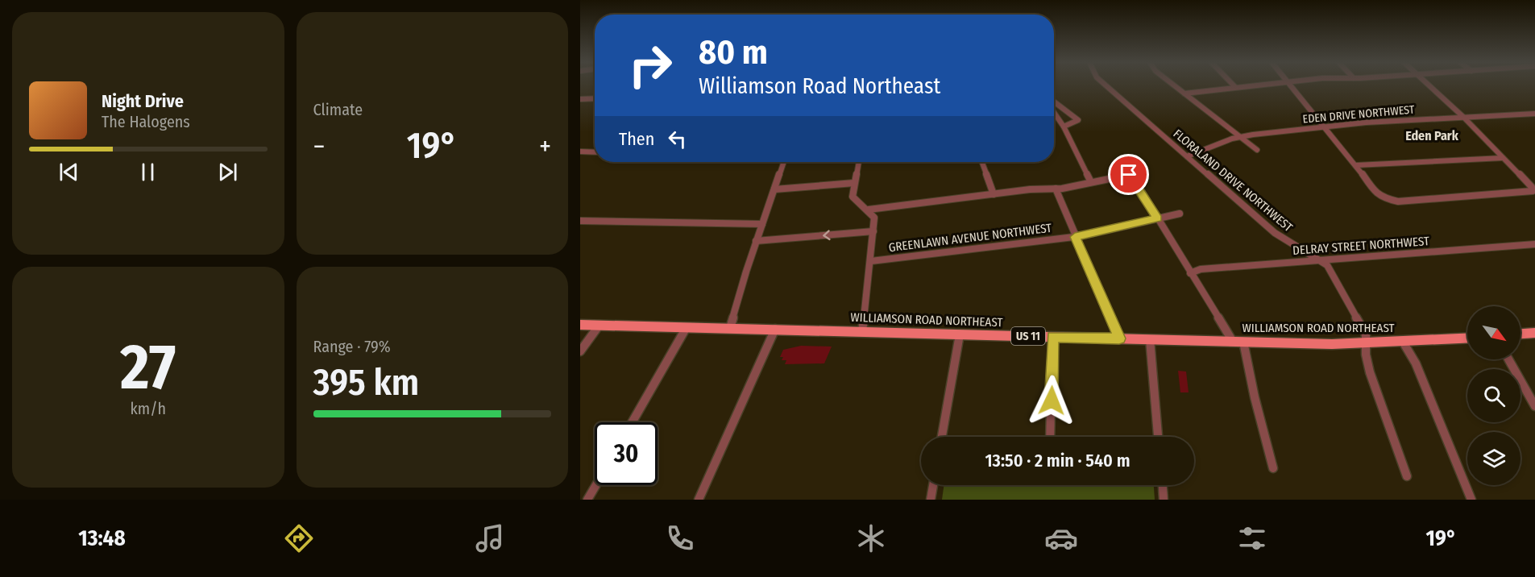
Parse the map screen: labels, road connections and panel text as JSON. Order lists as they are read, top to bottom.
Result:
{
  "streets": {
    "main road": ["WILLIAMSON ROAD NORTHEAST", "US 11"],
    "street": [
      "EDEN DRIVE NORTHWEST",
      "FLORALAND DRIVE NORTHWEST",
      "GREENLAWN AVENUE NORTHWEST",
      "DELRAY STREET NORTHWEST"
    ]
  },
  "crossings": [
    ["EDEN DRIVE NORTHWEST", "FLORALAND DRIVE NORTHWEST"],
    ["FLORALAND DRIVE NORTHWEST", "DELRAY STREET NORTHWEST"],
    ["FLORALAND DRIVE NORTHWEST", "WILLIAMSON ROAD NORTHEAST"]
  ],
  "districts": ["Eden Park"],
  "north": "bottom right",
  "page": {
    "tile": [
      "Climate",
      ["27", "km/h"],
      ["Range · 79%", "395 km"]
    ],
    "turn": ["80 m", "Williamson Road Northeast"],
    "song": ["Night Drive", "The Halogens"],
    "then": "Then",
    "heat": ["−", "19°", "+"],
    "limit": "30",
    "trip": "13:50 · 2 min · 540 m",
    "tabs": ["13:48", "19°"]
  }
}
